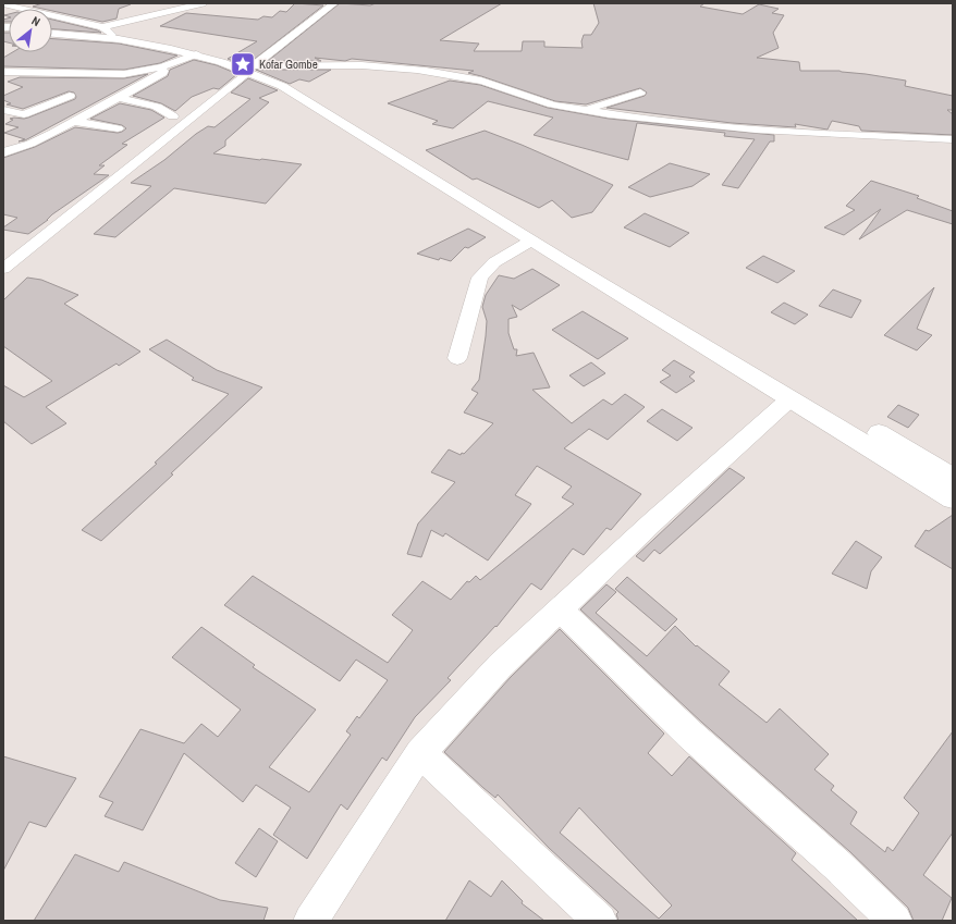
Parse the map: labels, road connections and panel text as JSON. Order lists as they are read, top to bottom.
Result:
{
  "places": {
    "place": ["Kofar Gombe"]
  },
  "north": "top right"
}
